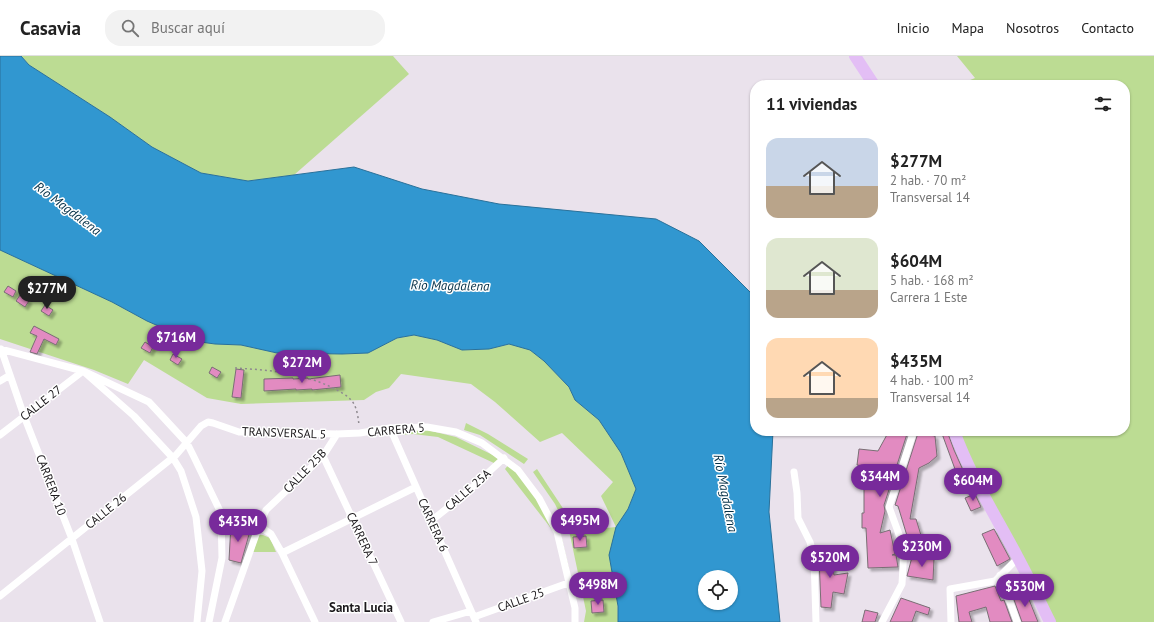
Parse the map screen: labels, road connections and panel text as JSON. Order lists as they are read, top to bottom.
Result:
{
  "streets": {
    "street": [
      "CALLE 27",
      "CARRERA 5",
      "TRANSVERSAL 5",
      "CALLE 25B",
      "CARRERA 10",
      "CALLE 25A",
      "CALLE 26",
      "CARRERA 6",
      "CARRERA 7",
      "CALLE 25"
    ]
  },
  "crossings": [
    ["CALLE 27", "CARRERA 10"],
    ["CARRERA 5", "TRANSVERSAL 5"],
    ["CARRERA 5", "CALLE 25B"],
    ["CARRERA 5", "CALLE 25A"],
    ["CARRERA 5", "CARRERA 6"],
    ["CARRERA 5", "CALLE 25"],
    ["TRANSVERSAL 5", "CALLE 25B"],
    ["TRANSVERSAL 5", "CALLE 26"],
    ["CALLE 25B", "CARRERA 7"],
    ["CARRERA 10", "CALLE 26"],
    ["CALLE 25A", "CARRERA 6"],
    ["CARRERA 6", "CALLE 25"]
  ],
  "districts": ["Santa Lucia"],
  "water": ["Río Magdalena"],
  "page": {
    "header": "Casavia",
    "search": "Buscar aquí",
    "nav": [
      "Inicio",
      "Mapa",
      "Nosotros",
      "Contacto"
    ],
    "heading": "11 viviendas",
    "list": [
      {
        "name": "$277M",
        "note": "2 hab. · 70 m² · Transversal 14"
      },
      {
        "name": "$604M",
        "note": "5 hab. · 168 m² · Carrera 1 Este"
      },
      {
        "name": "$435M",
        "note": "4 hab. · 100 m² · Transversal 14"
      }
    ],
    "price": [
      "$277M",
      "$716M",
      "$272M",
      "$344M",
      "$604M",
      "$495M",
      "$435M",
      "$230M",
      "$520M",
      "$498M",
      "$530M"
    ]
  }
}
